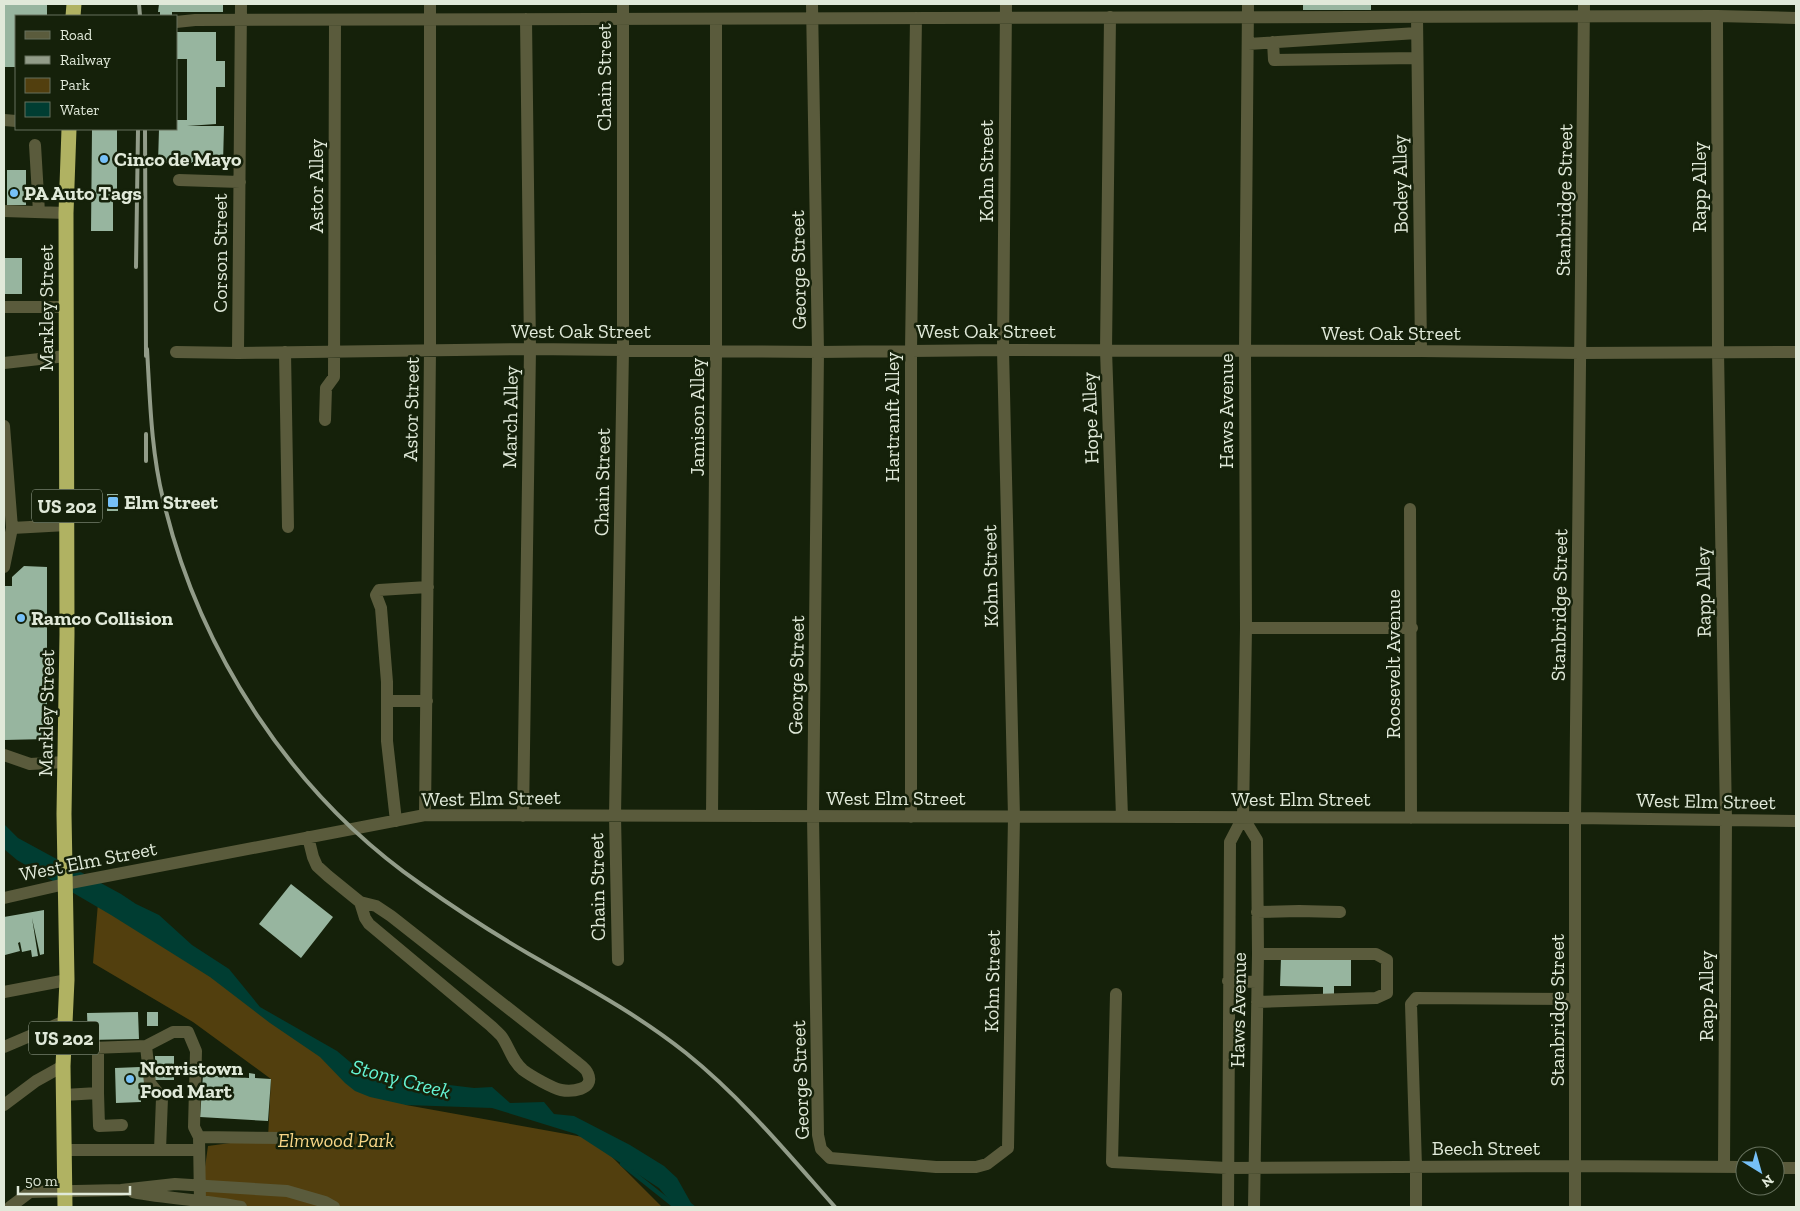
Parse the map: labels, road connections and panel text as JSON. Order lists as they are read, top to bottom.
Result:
{
  "streets": {
    "highway": ["Markley Street", "US 202"],
    "street": [
      "Chain Street",
      "Kohn Street",
      "Bodey Alley",
      "Astor Alley",
      "Rapp Alley",
      "Stanbridge Street",
      "Corson Street",
      "George Street",
      "West Oak Street",
      "Astor Street",
      "Haws Avenue",
      "March Alley",
      "Jamison Alley",
      "Hartranft Alley",
      "Hope Alley",
      "Roosevelt Avenue",
      "West Elm Street",
      "Beech Street"
    ]
  },
  "crossings": [
    ["Chain Street", "West Oak Street"],
    ["Chain Street", "West Elm Street"],
    ["Kohn Street", "George Street"],
    ["Kohn Street", "West Oak Street"],
    ["Kohn Street", "West Elm Street"],
    ["Bodey Alley", "West Oak Street"],
    ["Astor Alley", "West Oak Street"],
    ["Rapp Alley", "West Oak Street"],
    ["Rapp Alley", "West Elm Street"],
    ["Rapp Alley", "Beech Street"],
    ["Stanbridge Street", "West Oak Street"],
    ["Stanbridge Street", "West Elm Street"],
    ["Stanbridge Street", "Beech Street"],
    ["Corson Street", "West Oak Street"],
    ["George Street", "West Oak Street"],
    ["George Street", "West Elm Street"],
    ["Markley Street", "West Elm Street"],
    ["West Oak Street", "Astor Street"],
    ["West Oak Street", "Haws Avenue"],
    ["West Oak Street", "March Alley"],
    ["West Oak Street", "Jamison Alley"],
    ["West Oak Street", "Hartranft Alley"],
    ["West Oak Street", "Hope Alley"],
    ["Astor Street", "West Elm Street"],
    ["Haws Avenue", "West Elm Street"],
    ["Haws Avenue", "Beech Street"],
    ["March Alley", "West Elm Street"],
    ["Jamison Alley", "West Elm Street"],
    ["Hartranft Alley", "West Elm Street"],
    ["Hope Alley", "West Elm Street"],
    ["Roosevelt Avenue", "West Elm Street"]
  ],
  "water": ["Stony Creek"],
  "parks": ["Elmwood Park"],
  "places": {
    "other": [
      "Cinco de Mayo",
      "PA Auto Tags",
      "Ramco Collision",
      "Norristown Food Mart"
    ],
    "transit": ["Elm Street"]
  },
  "legend": [
    "Road",
    "Railway",
    "Park",
    "Water"
  ],
  "scale_bar": "50 m",
  "north": "bottom right"
}
